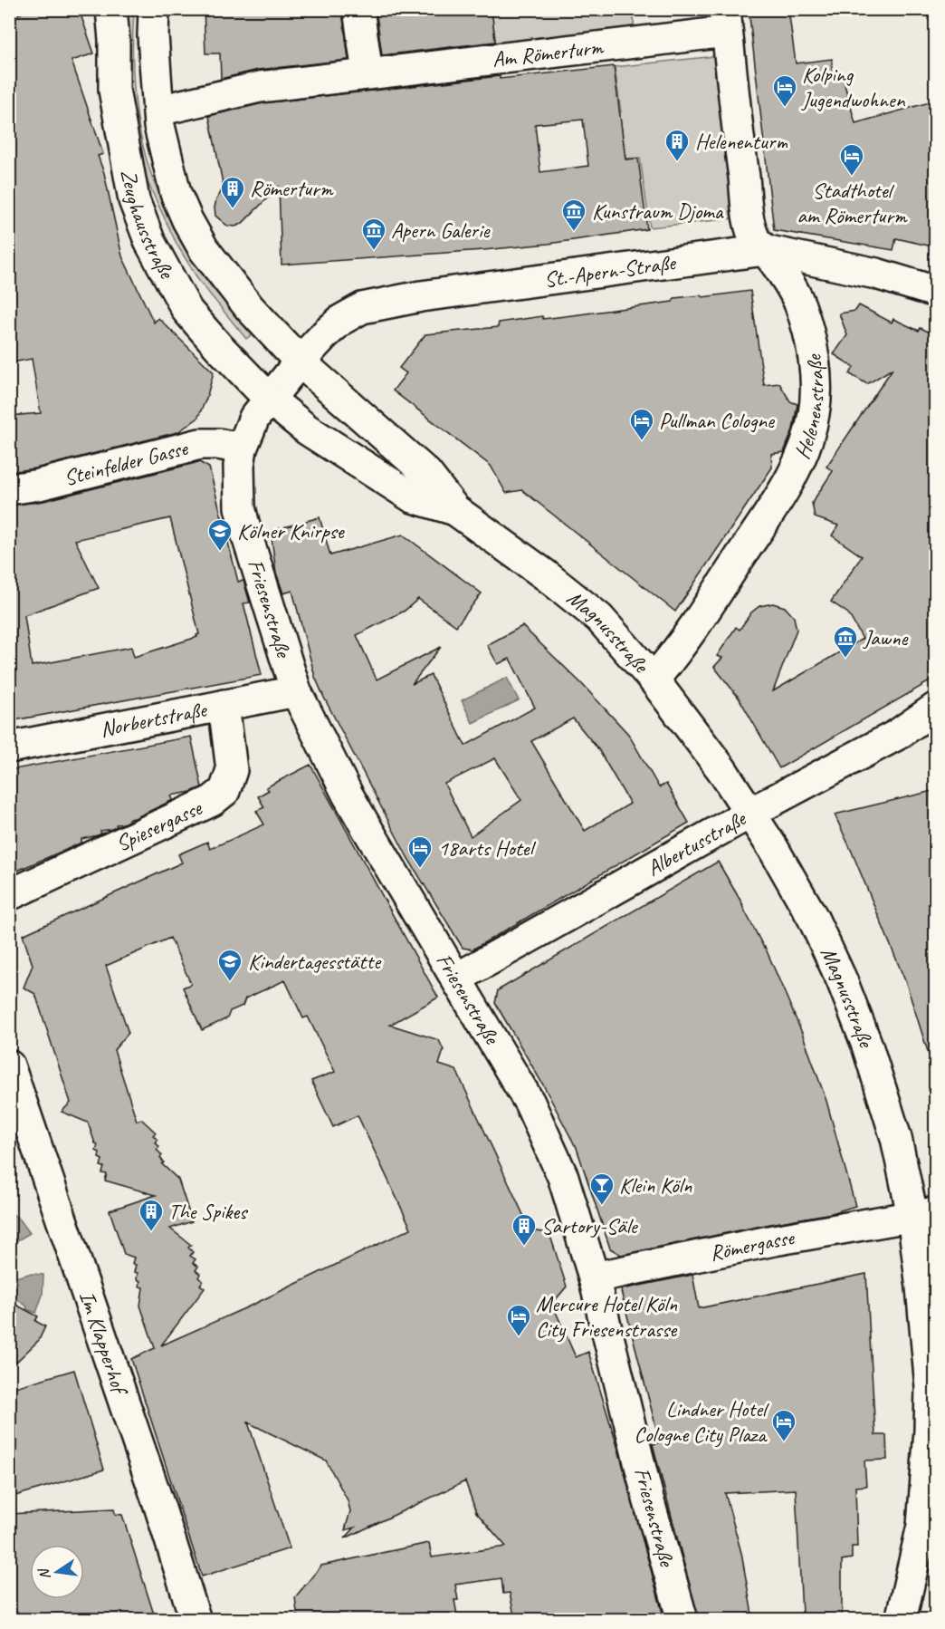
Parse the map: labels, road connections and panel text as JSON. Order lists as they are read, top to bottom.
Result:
{
  "streets": {
    "street": [
      "Am Römerturm",
      "Zeughausstraße",
      "St.-Apern-Straße",
      "Helenenstraße",
      "Steinfelder Gasse",
      "Friesenstraße",
      "Magnusstraße",
      "Norbertstraße",
      "Spiesergasse",
      "Albertusstraße",
      "Römergasse",
      "Im Klapperhof"
    ]
  },
  "crossings": [
    ["Am Römerturm", "Zeughausstraße"],
    ["Am Römerturm", "Helenenstraße"],
    ["Zeughausstraße", "St.-Apern-Straße"],
    ["Zeughausstraße", "Friesenstraße"],
    ["Zeughausstraße", "Magnusstraße"],
    ["St.-Apern-Straße", "Helenenstraße"],
    ["St.-Apern-Straße", "Magnusstraße"],
    ["Helenenstraße", "Magnusstraße"],
    ["Steinfelder Gasse", "Friesenstraße"],
    ["Friesenstraße", "Magnusstraße"],
    ["Friesenstraße", "Norbertstraße"],
    ["Friesenstraße", "Albertusstraße"],
    ["Friesenstraße", "Römergasse"],
    ["Magnusstraße", "Albertusstraße"],
    ["Magnusstraße", "Römergasse"],
    ["Norbertstraße", "Spiesergasse"]
  ],
  "places": {
    "hotel": [
      "Kolping Jugendwohnen",
      "Stadthotel am Römerturm",
      "Pullman Cologne",
      "18arts Hotel",
      "Mercure Hotel Köln City Friesenstrasse",
      "Lindner Hotel Cologne City Plaza"
    ],
    "building": [
      "Helenenturm",
      "Römerturm",
      "The Spikes",
      "Sartory-Säle"
    ],
    "museum": ["Kunstraum Djoma", "Apern Galerie", "Jawne"],
    "school or university": ["Kölner Knirpse", "Kindertagesstätte"],
    "bar": ["Klein Köln"]
  },
  "north": "left"
}
